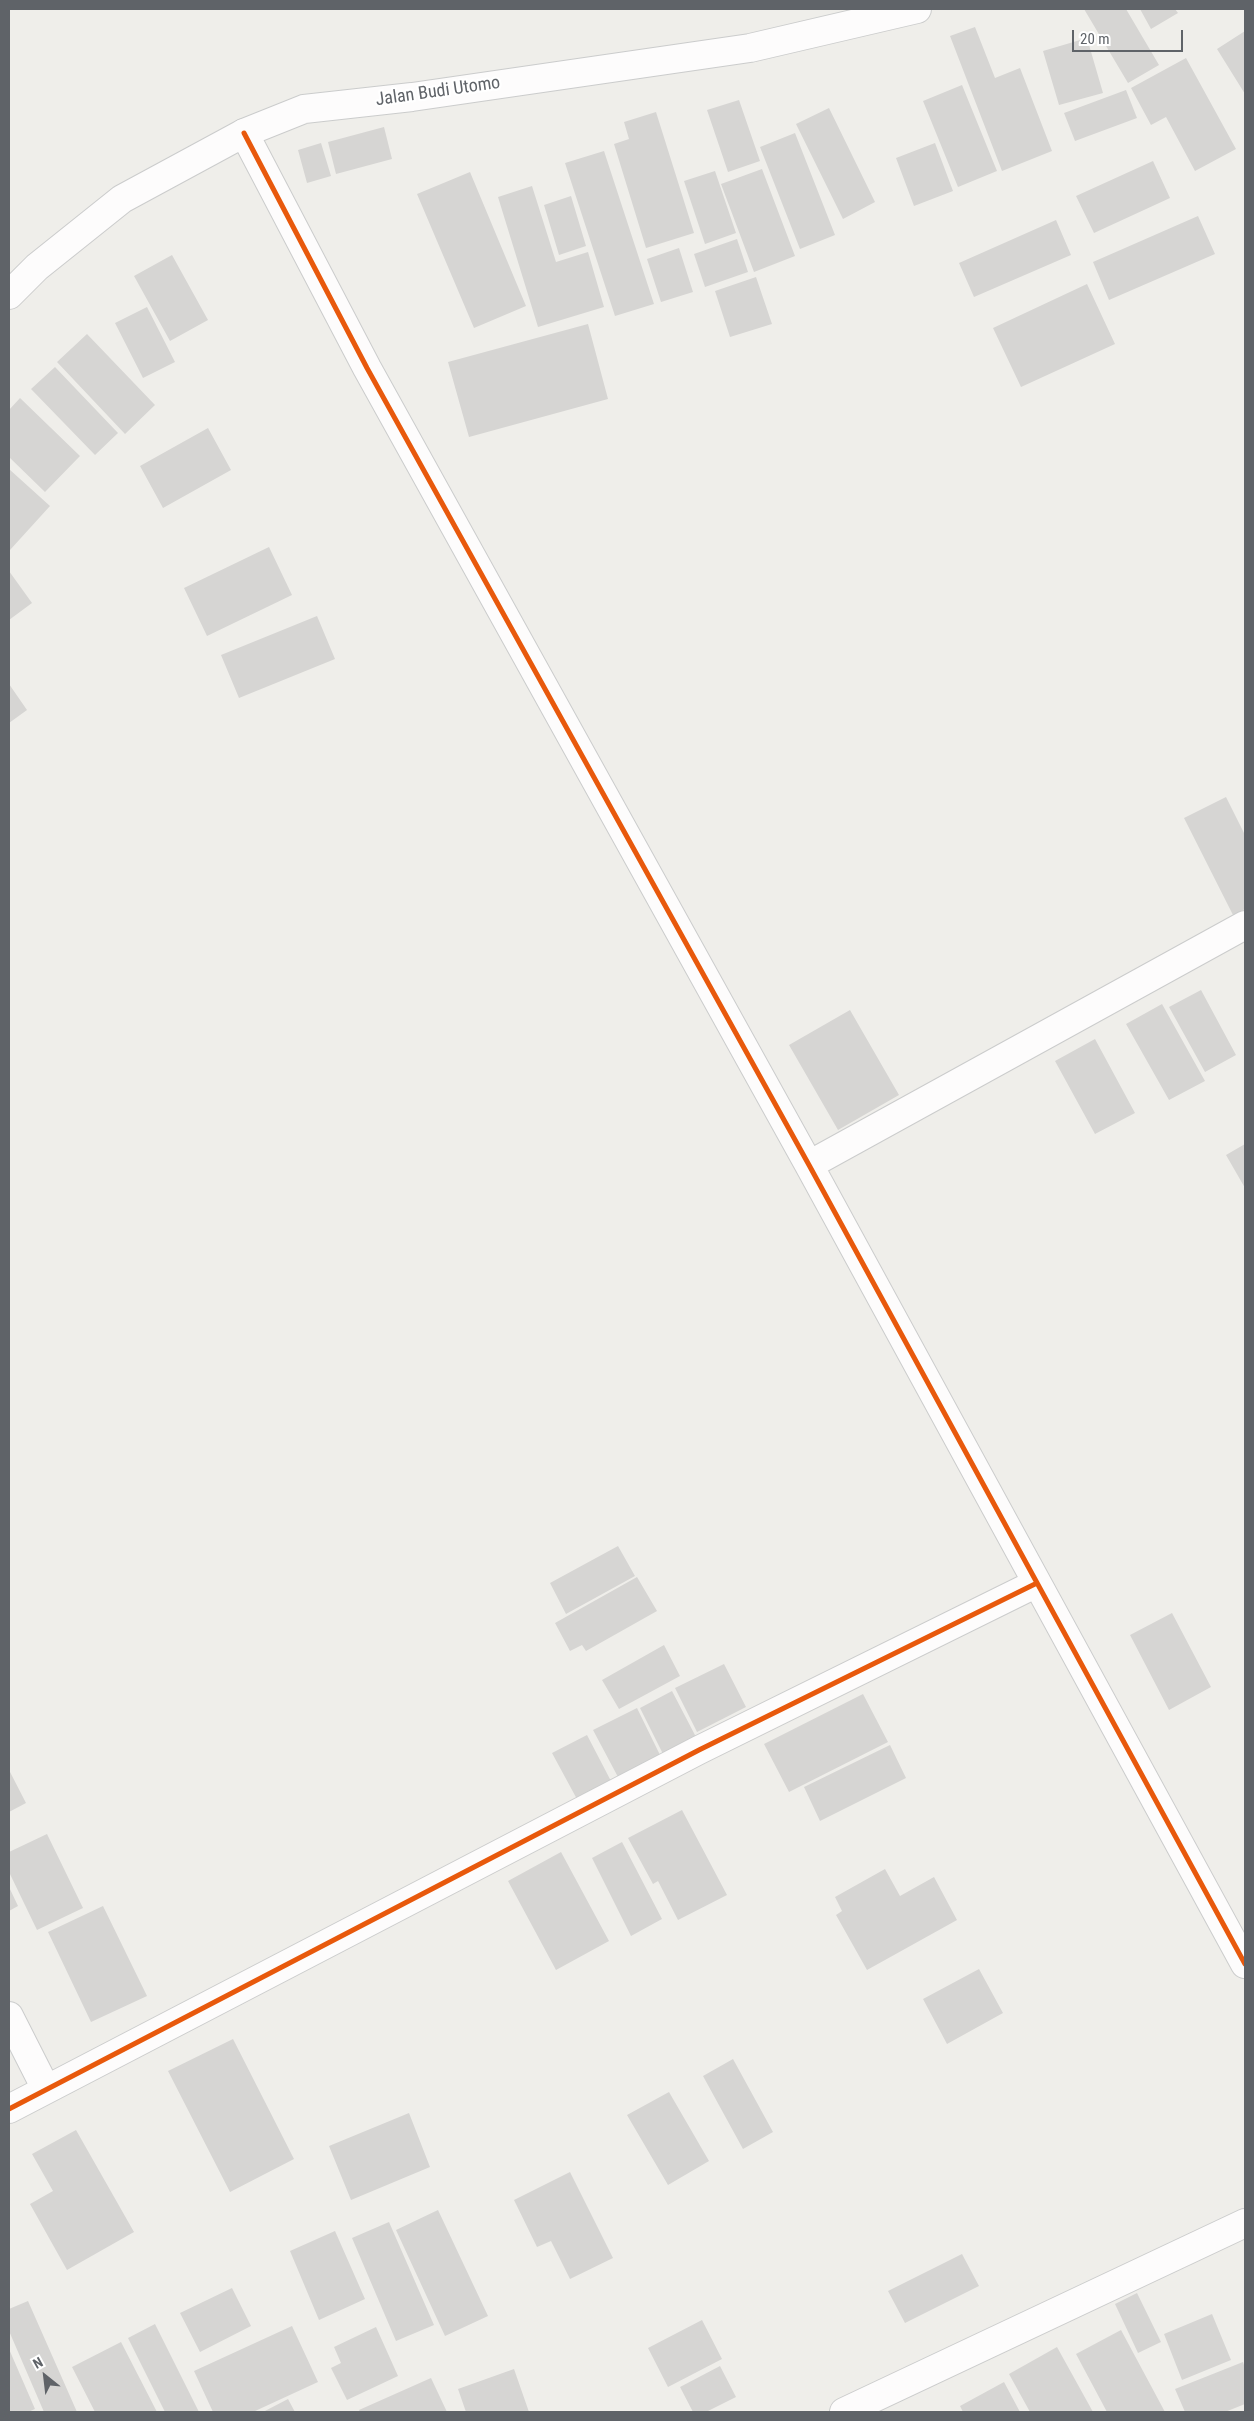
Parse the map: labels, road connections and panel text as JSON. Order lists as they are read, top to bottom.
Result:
{
  "streets": {
    "street": ["Jalan Budi Utomo"]
  },
  "scale_bar": "20 m",
  "north": "top left"
}
